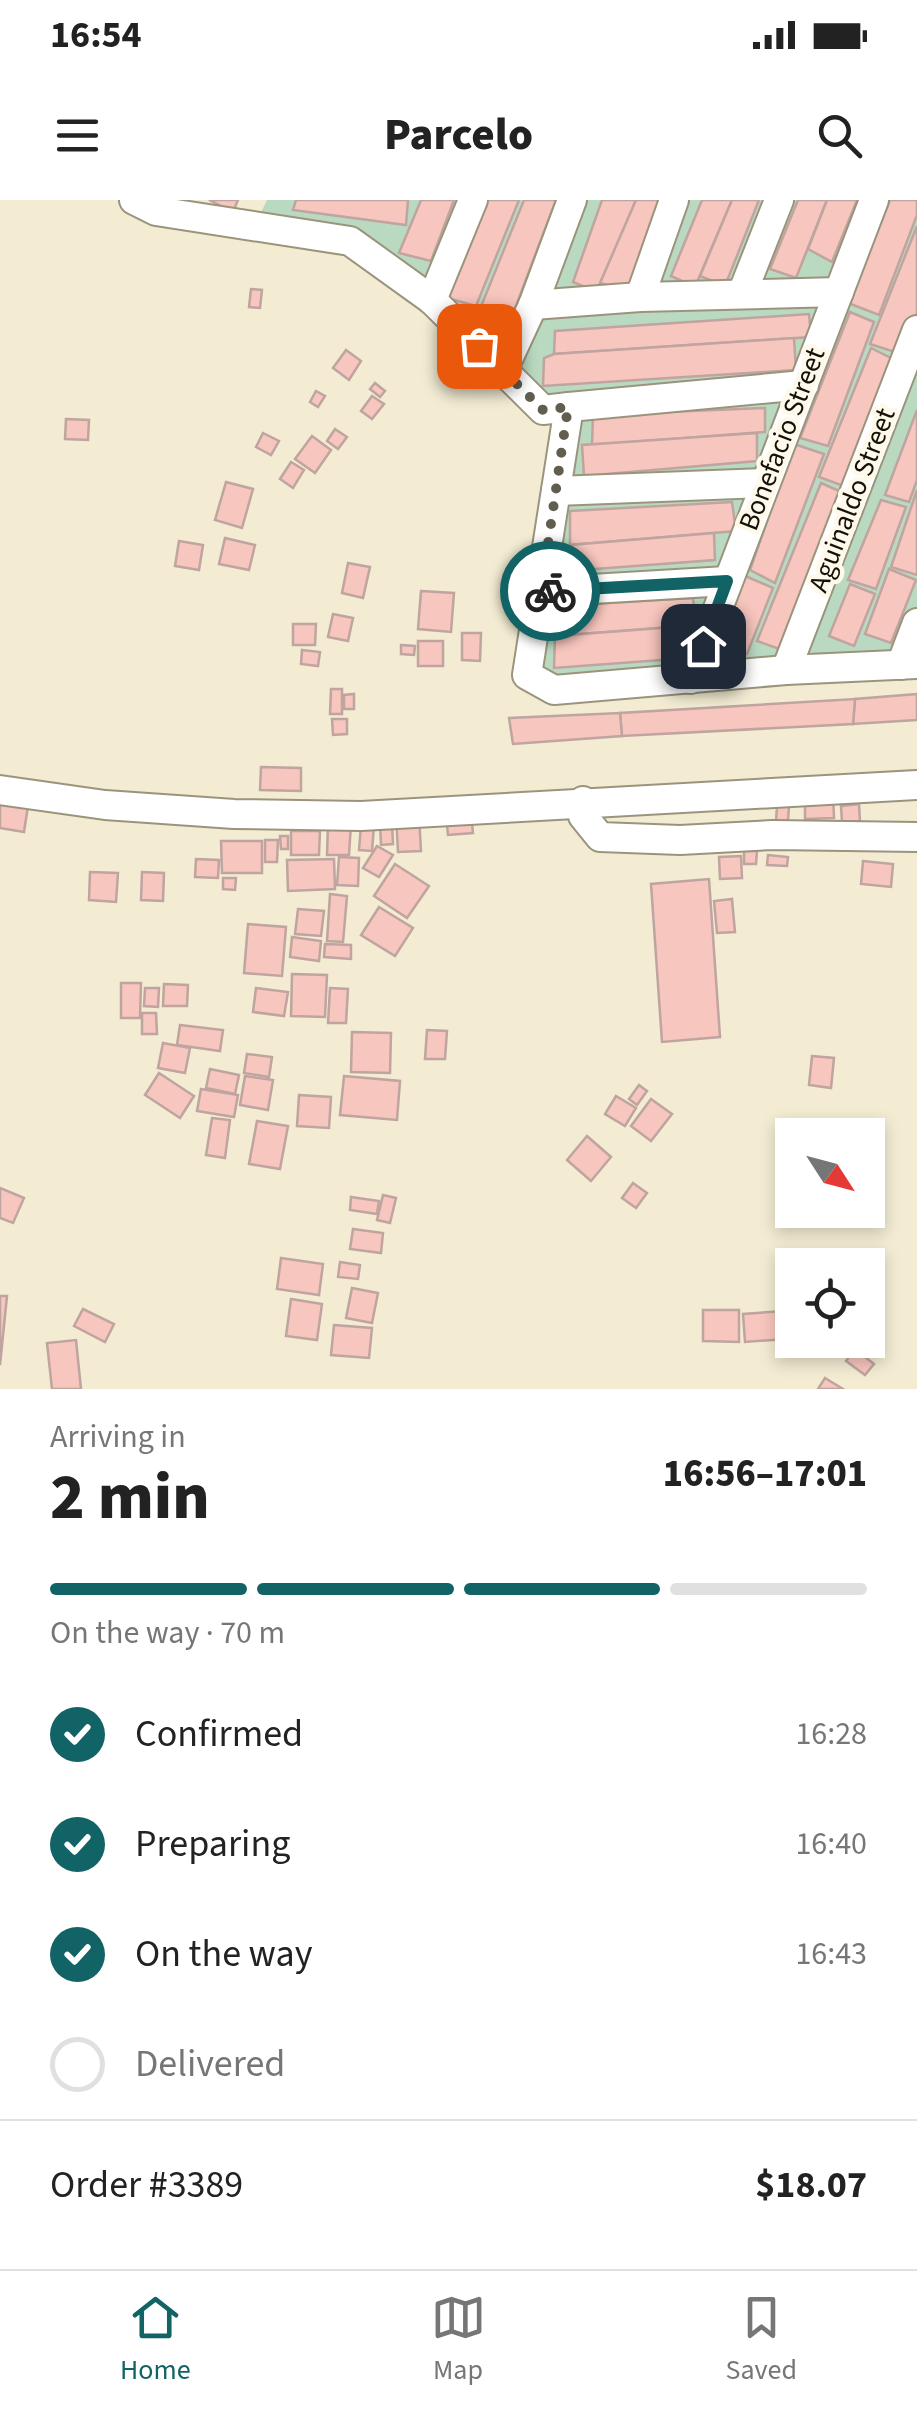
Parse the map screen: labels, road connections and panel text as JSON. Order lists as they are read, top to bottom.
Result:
{
  "streets": {
    "street": ["Bonefacio Street", "Aguinaldo Street"]
  },
  "north": "bottom right",
  "page": {
    "status": "16:54",
    "header": "Parcelo",
    "heading": ["2 min", "Arriving in", "16:56–17:01"],
    "panel": ["Order #3389", "$18.07"],
    "bar": "On the way · 70 m",
    "list": [
      ["Confirmed", "16:28"],
      ["Preparing", "16:40"],
      ["On the way", "16:43"],
      "Delivered"
    ],
    "tabs": ["Home", "Map", "Saved"]
  }
}
